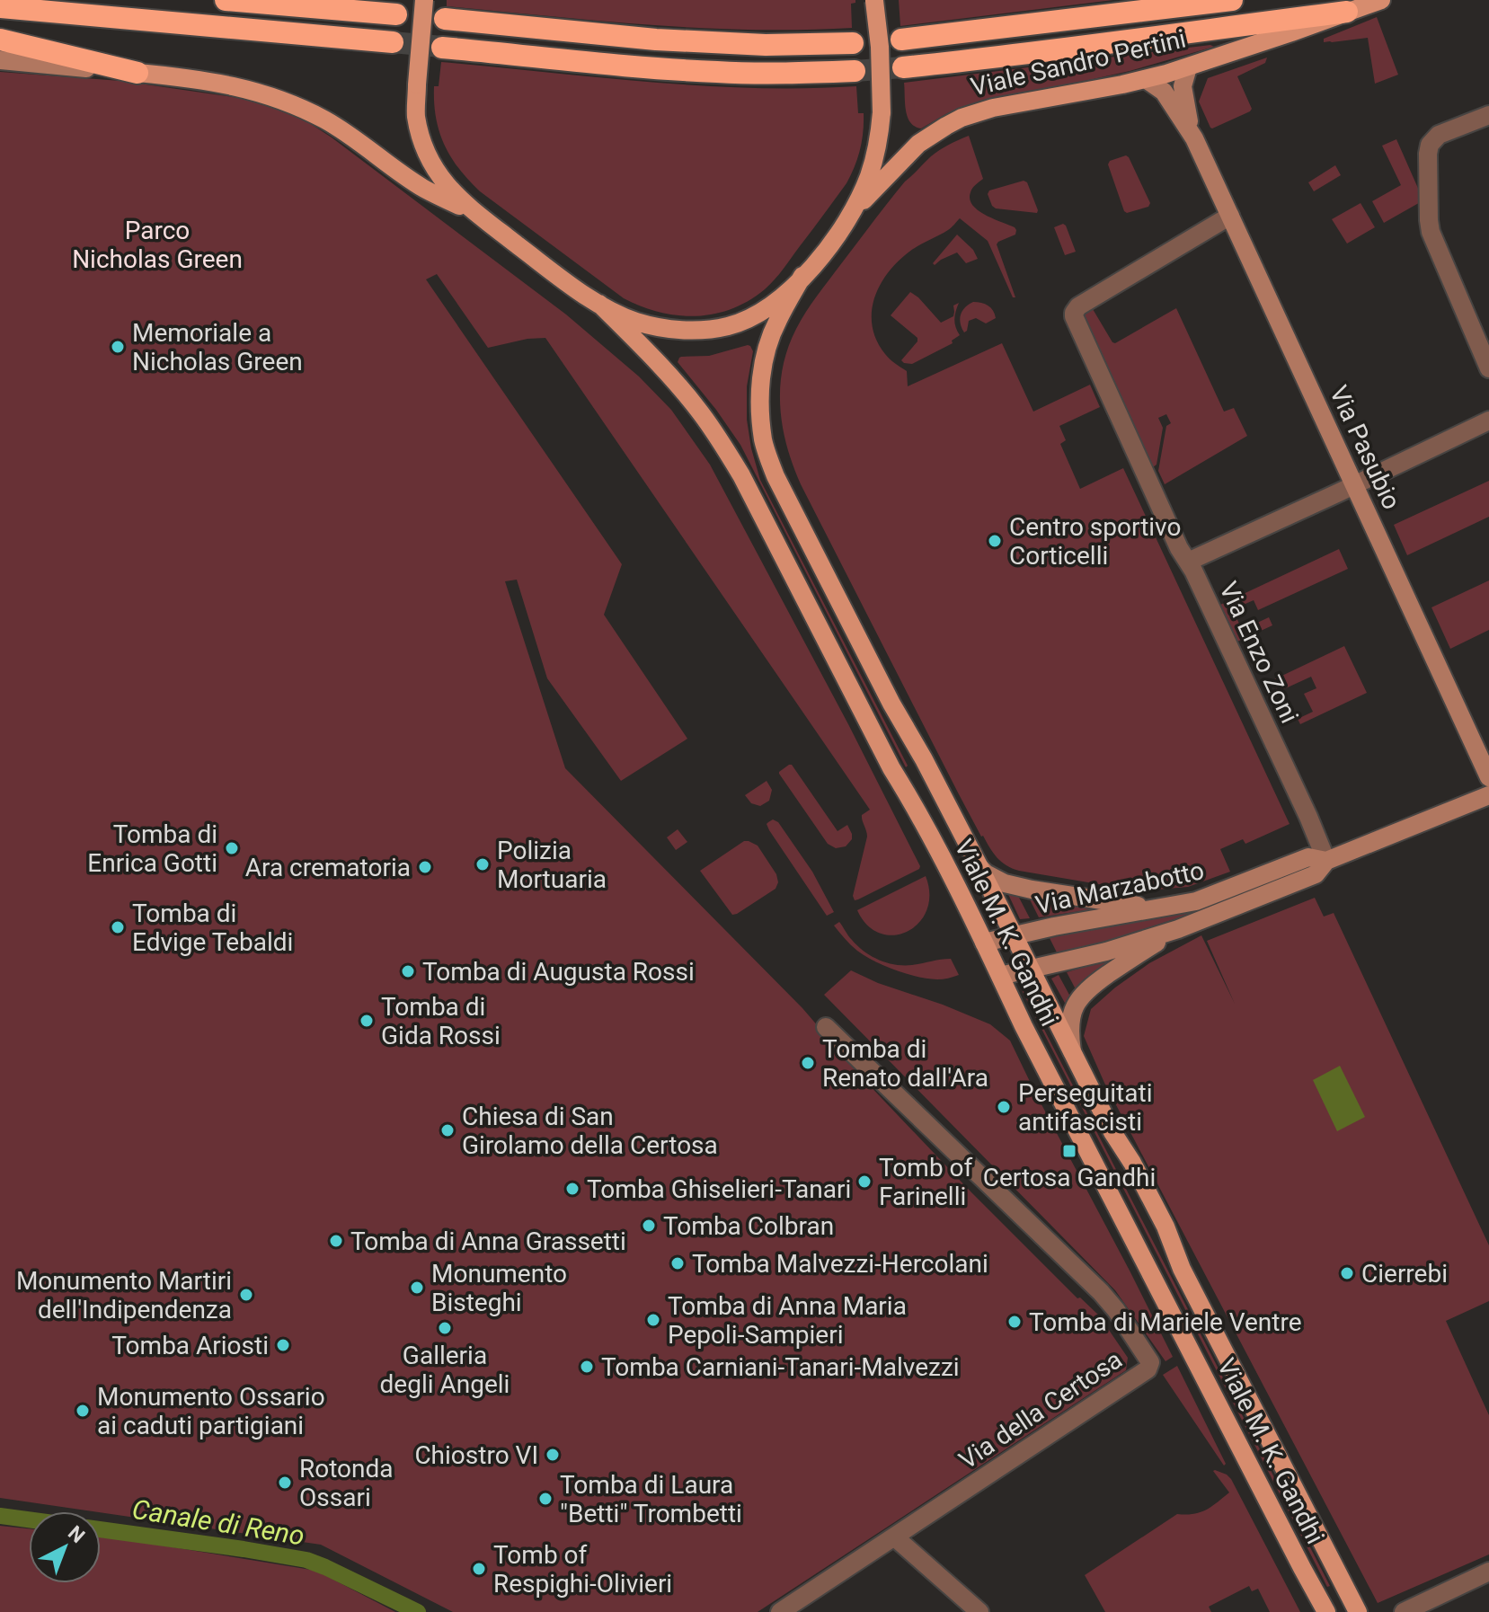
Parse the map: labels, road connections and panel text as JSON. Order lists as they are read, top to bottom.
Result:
{
  "streets": {
    "highway": ["Viale Sandro Pertini"],
    "main road": ["Viale M. K. Gandhi"],
    "street": [
      "Via Pasubio",
      "Via Enzo Zoni",
      "Via Marzabotto",
      "Via della Certosa"
    ]
  },
  "crossings": [
    ["Viale Sandro Pertini", "Via Pasubio"],
    ["Via Pasubio", "Via Enzo Zoni"],
    ["Via Enzo Zoni", "Via Marzabotto"],
    ["Via Marzabotto", "Viale M. K. Gandhi"]
  ],
  "water": ["Canale di Reno"],
  "parks": ["Parco Nicholas Green"],
  "places": {
    "other": [
      "Memoriale a Nicholas Green",
      "Centro sportivo Corticelli",
      "Tomba di Enrica Gotti",
      "Polizia Mortuaria",
      "Ara crematoria",
      "Tomba di Edvige Tebaldi",
      "Tomba di Augusta Rossi",
      "Tomba di Gida Rossi",
      "Tomba di Renato dall'Ara",
      "Perseguitati antifascisti",
      "Chiesa di San Girolamo della Certosa",
      "Tomb of Farinelli",
      "Tomba Ghiselieri-Tanari",
      "Tomba Colbran",
      "Tomba di Anna Grassetti",
      "Tomba Malvezzi-Hercolani",
      "Cierrebi",
      "Monumento Bisteghi",
      "Monumento Martiri dell'Indipendenza",
      "Tomba di Anna Maria Pepoli-Sampieri",
      "Tomba di Mariele Ventre",
      "Galleria degli Angeli",
      "Tomba Ariosti",
      "Tomba Carniani-Tanari-Malvezzi",
      "Monumento Ossario ai caduti partigiani",
      "Chiostro VI",
      "Rotonda Ossari",
      "Tomba di Laura \"Betti\" Trombetti",
      "Tomb of Respighi-Olivieri"
    ],
    "transit": ["Certosa Gandhi"]
  },
  "north": "top right"
}
